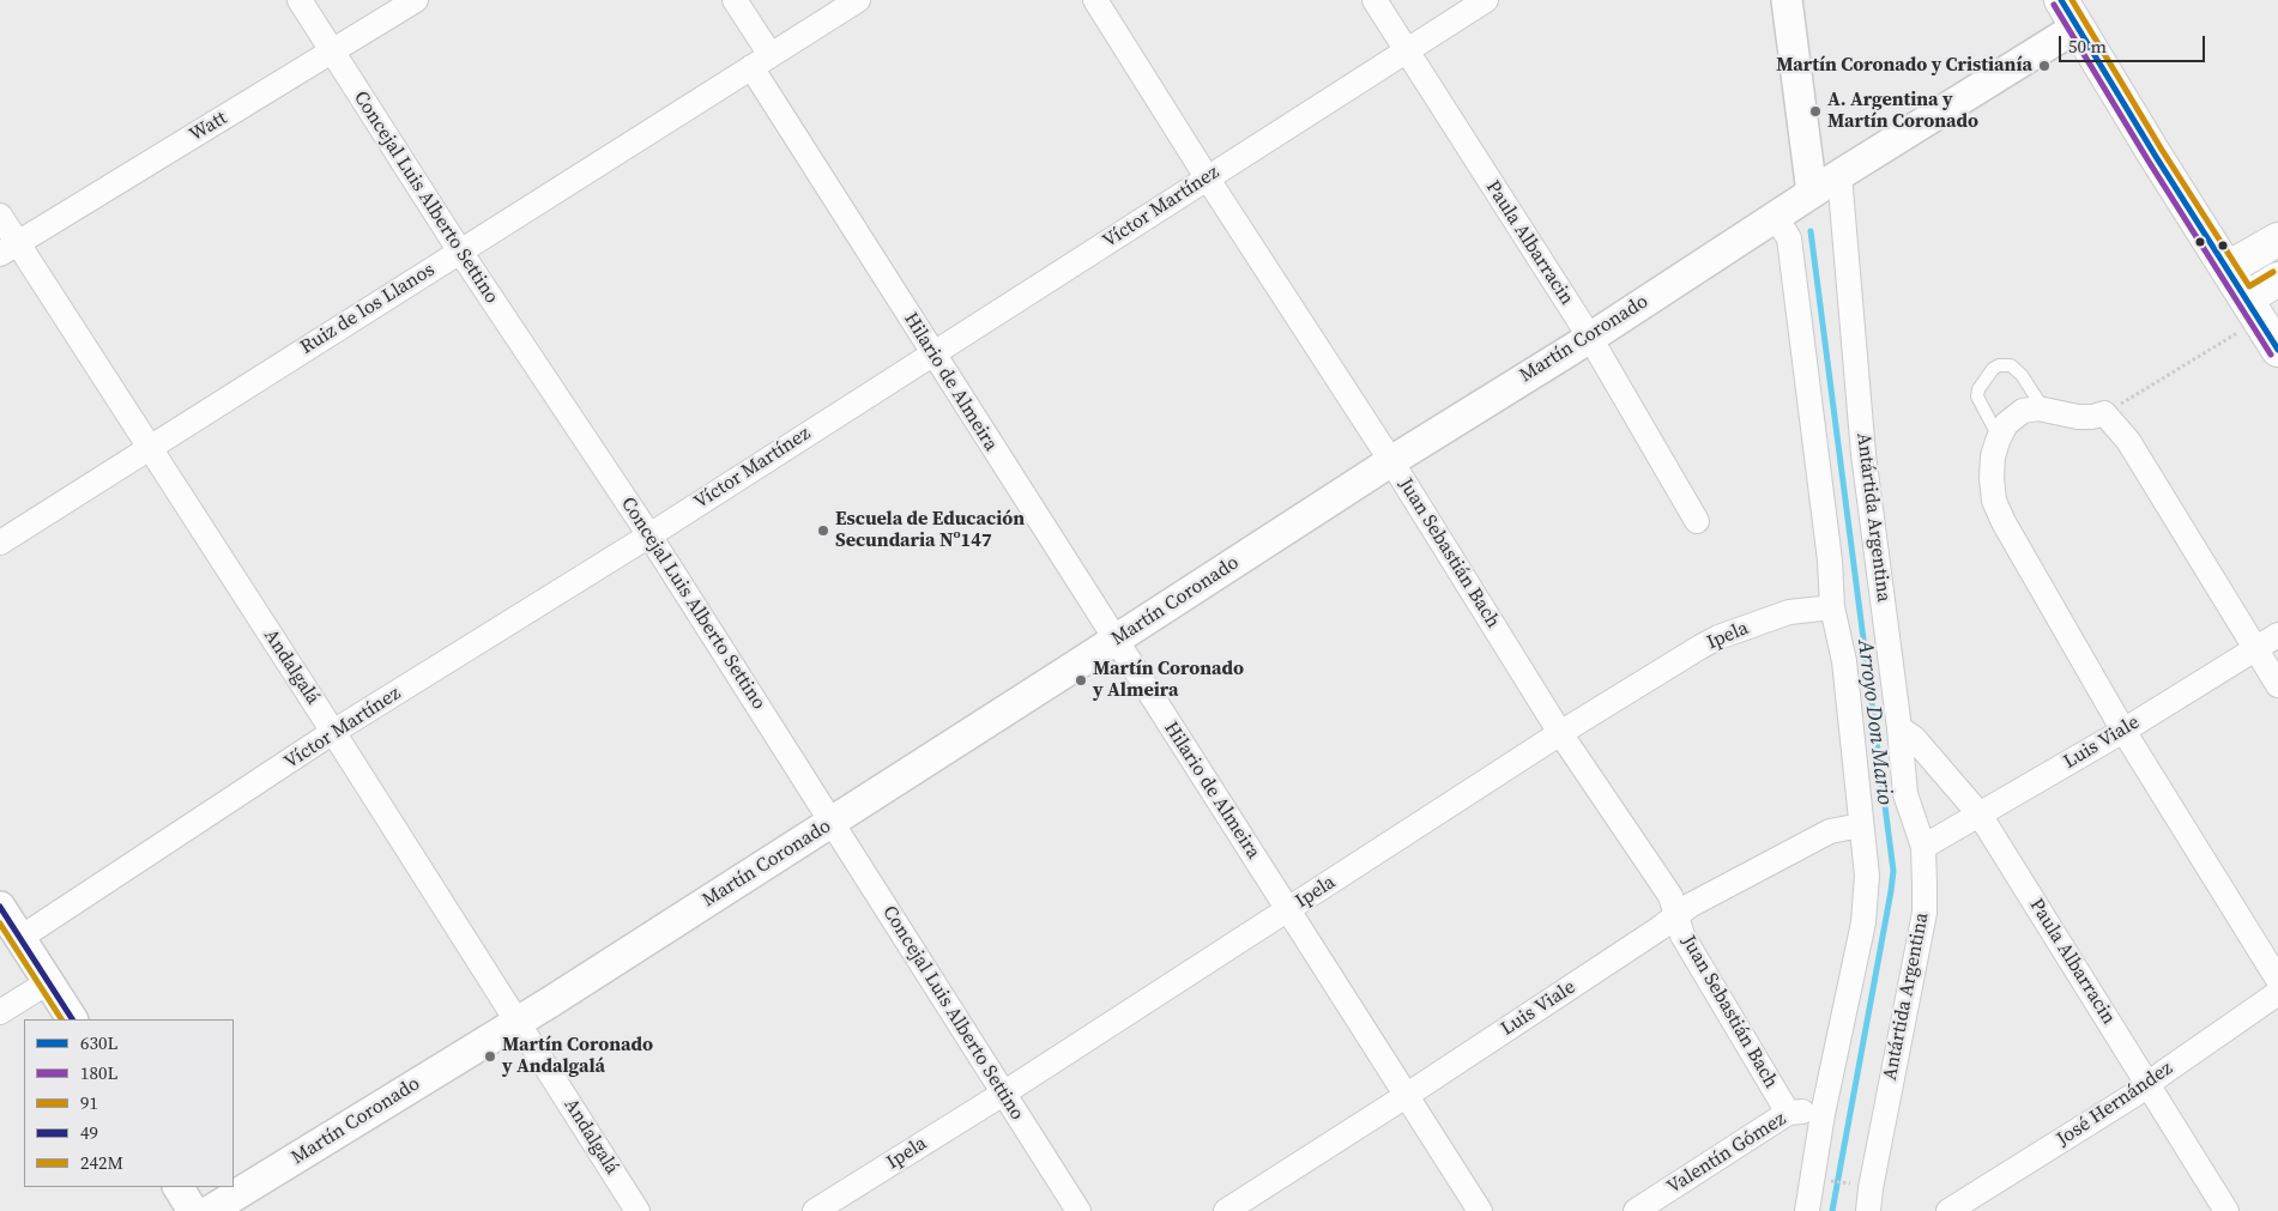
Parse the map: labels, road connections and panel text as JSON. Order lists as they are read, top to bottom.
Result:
{
  "streets": {
    "street": [
      "Watt",
      "Concejal Luis Alberto Settino",
      "Víctor Martínez",
      "Paula Albarracin",
      "Ruiz de los Llanos",
      "Martín Coronado",
      "Hilario de Almeira",
      "Antártida Argentina",
      "Juan Sebastián Bach",
      "Ipela",
      "Andalgalá",
      "Luis Viale",
      "José Hernández",
      "Valentín Gómez"
    ]
  },
  "crossings": [
    ["Watt", "Concejal Luis Alberto Settino"],
    ["Watt", "Andalgalá"],
    ["Concejal Luis Alberto Settino", "Víctor Martínez"],
    ["Concejal Luis Alberto Settino", "Ruiz de los Llanos"],
    ["Concejal Luis Alberto Settino", "Martín Coronado"],
    ["Concejal Luis Alberto Settino", "Ipela"],
    ["Víctor Martínez", "Paula Albarracin"],
    ["Víctor Martínez", "Hilario de Almeira"],
    ["Víctor Martínez", "Juan Sebastián Bach"],
    ["Víctor Martínez", "Andalgalá"],
    ["Paula Albarracin", "Martín Coronado"],
    ["Paula Albarracin", "Antártida Argentina"],
    ["Paula Albarracin", "Luis Viale"],
    ["Paula Albarracin", "José Hernández"],
    ["Ruiz de los Llanos", "Hilario de Almeira"],
    ["Ruiz de los Llanos", "Andalgalá"],
    ["Martín Coronado", "Hilario de Almeira"],
    ["Martín Coronado", "Antártida Argentina"],
    ["Martín Coronado", "Juan Sebastián Bach"],
    ["Martín Coronado", "Andalgalá"],
    ["Hilario de Almeira", "Ipela"],
    ["Hilario de Almeira", "Luis Viale"],
    ["Antártida Argentina", "Luis Viale"],
    ["Juan Sebastián Bach", "Ipela"],
    ["Juan Sebastián Bach", "Luis Viale"],
    ["Juan Sebastián Bach", "Valentín Gómez"]
  ],
  "water": ["Arroyo Don Mario"],
  "places": [
    "Martín Coronado y Cristianía",
    "A. Argentina y Martín Coronado",
    "Escuela de Educación Secundaria Nº147",
    "Martín Coronado y Almeira",
    "Martín Coronado y Andalgalá"
  ],
  "lines": [
    "transit line 630L",
    "transit line 91",
    "transit line 180L",
    "transit line 49",
    "transit line 242M"
  ],
  "legend": [
    "630L",
    "180L",
    "91",
    "49",
    "242M"
  ],
  "scale_bar": "50 m"
}
